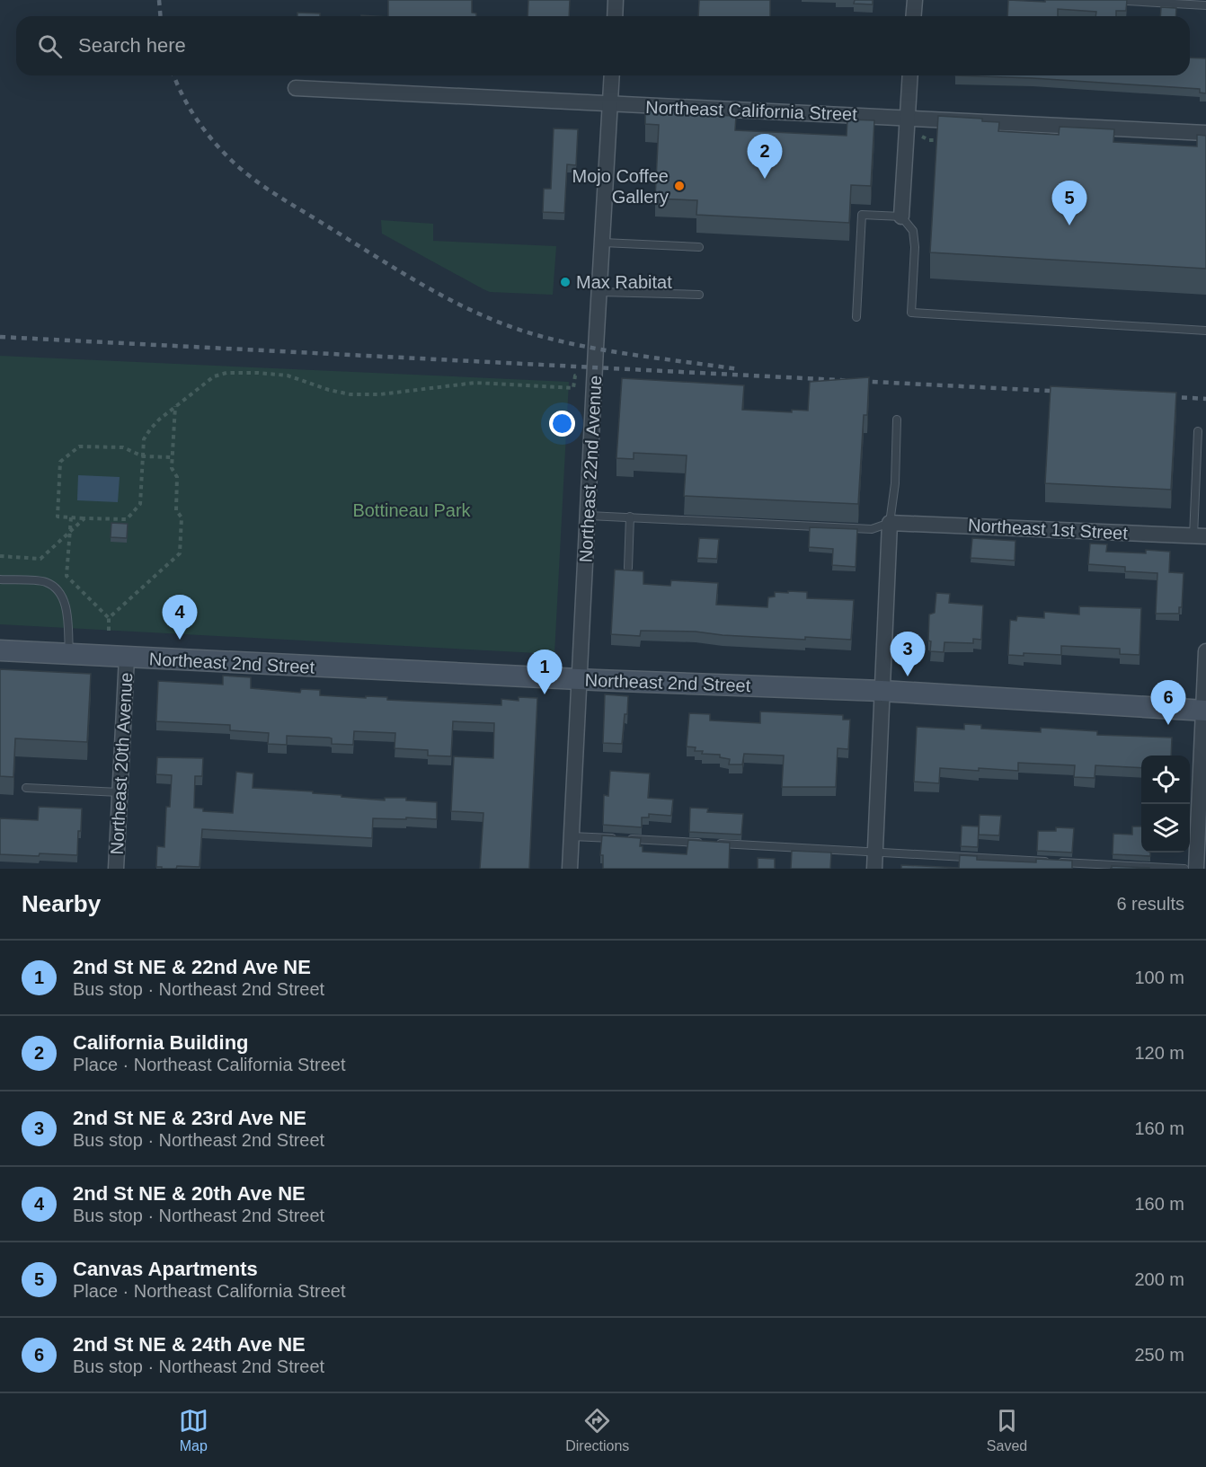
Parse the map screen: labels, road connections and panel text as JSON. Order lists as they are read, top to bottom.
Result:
{
  "streets": {
    "street": [
      "Northeast California Street",
      "Northeast 22nd Avenue",
      "Northeast 1st Street",
      "Northeast 2nd Street",
      "Northeast 20th Avenue"
    ]
  },
  "crossings": [
    ["Northeast California Street", "Northeast 22nd Avenue"],
    ["Northeast 22nd Avenue", "Northeast 2nd Street"],
    ["Northeast 2nd Street", "Northeast 20th Avenue"]
  ],
  "parks": ["Bottineau Park"],
  "places": ["Mojo Coffee Gallery", "Max Rabitat"],
  "page": {
    "search": "Search here",
    "pins": [
      "2",
      "5",
      "4",
      "3",
      "1",
      "6"
    ],
    "heading": ["Nearby", "6 results"],
    "list": [
      {
        "mark": "1",
        "name": "2nd St NE & 22nd Ave NE",
        "note": "Bus stop · Northeast 2nd Street",
        "value": "100 m"
      },
      {
        "mark": "2",
        "name": "California Building",
        "note": "Place · Northeast California Street",
        "value": "120 m"
      },
      {
        "mark": "3",
        "name": "2nd St NE & 23rd Ave NE",
        "note": "Bus stop · Northeast 2nd Street",
        "value": "160 m"
      },
      {
        "mark": "4",
        "name": "2nd St NE & 20th Ave NE",
        "note": "Bus stop · Northeast 2nd Street",
        "value": "160 m"
      },
      {
        "mark": "5",
        "name": "Canvas Apartments",
        "note": "Place · Northeast California Street",
        "value": "200 m"
      },
      {
        "mark": "6",
        "name": "2nd St NE & 24th Ave NE",
        "note": "Bus stop · Northeast 2nd Street",
        "value": "250 m"
      }
    ],
    "nav": ["Map", "Directions", "Saved"]
  }
}
